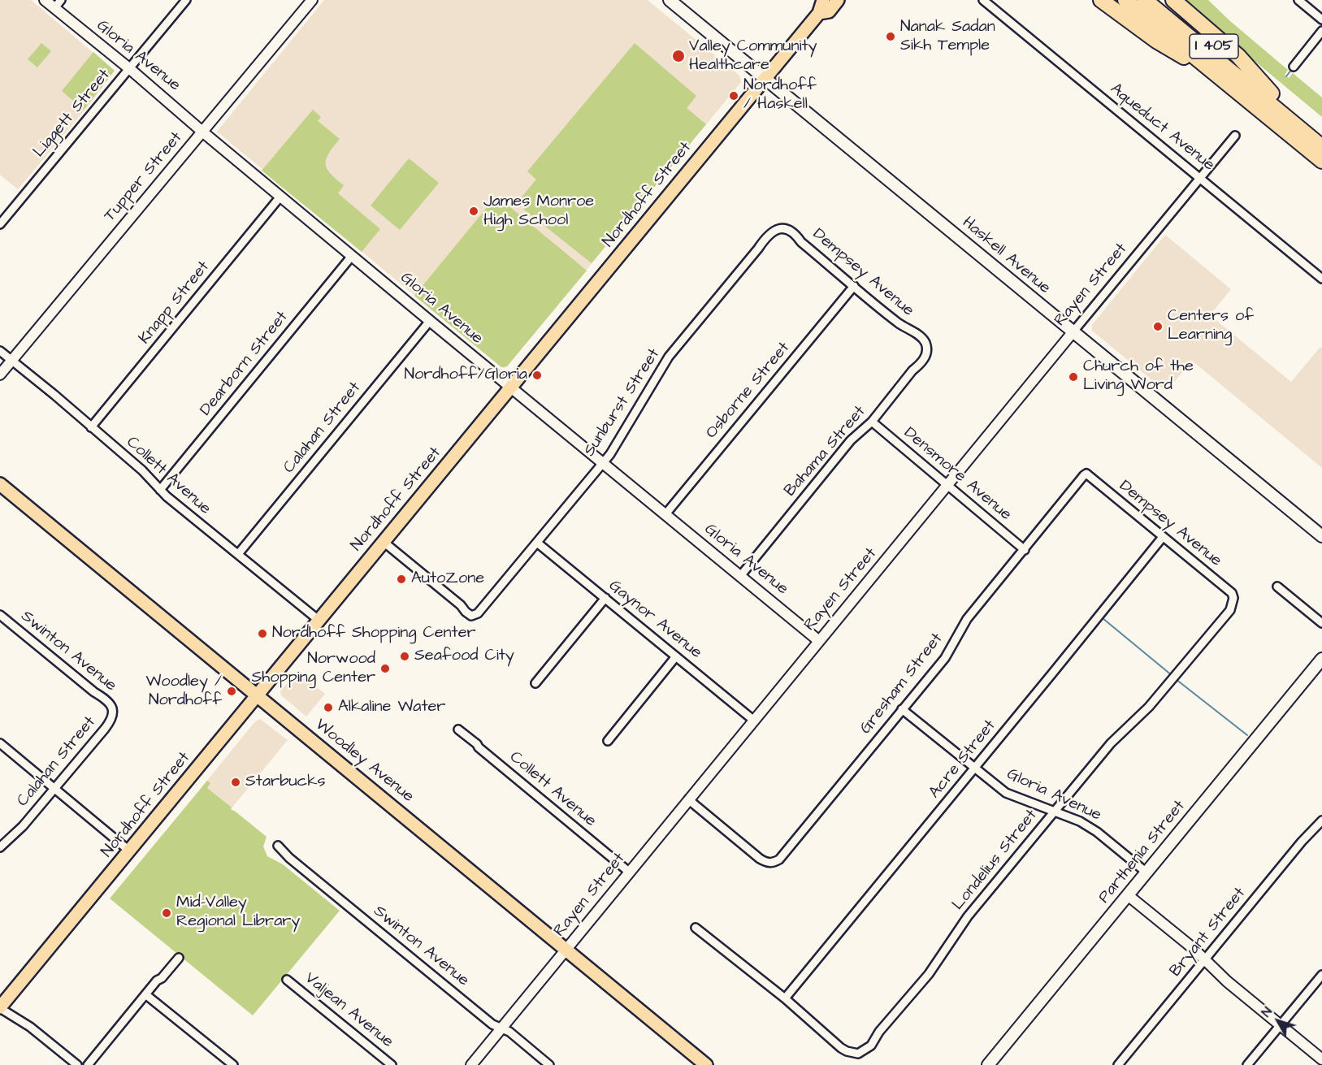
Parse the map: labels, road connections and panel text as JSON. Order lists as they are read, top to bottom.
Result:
{
  "streets": {
    "highway": ["I 405"],
    "main road": [
      "Nordhoff Street",
      "Haskell Avenue",
      "Woodley Avenue",
      "Parthenia Street"
    ],
    "street": [
      "Gloria Avenue",
      "Liggett Street",
      "Aqueduct Avenue",
      "Tupper Street",
      "Dempsey Avenue",
      "Rayen Street",
      "Knapp Street",
      "Dearborn Street",
      "Osborne Street",
      "Sunburst Street",
      "Calahan Street",
      "Bahama Street",
      "Densmore Avenue",
      "Collett Avenue",
      "Gaynor Avenue",
      "Swinton Avenue",
      "Gresham Street",
      "Acre Street",
      "Londelius Street",
      "Bryant Street",
      "Valjean Avenue"
    ]
  },
  "crossings": [
    ["Gloria Avenue", "Liggett Street"],
    ["Gloria Avenue", "Tupper Street"],
    ["Gloria Avenue", "Nordhoff Street"],
    ["Gloria Avenue", "Rayen Street"],
    ["Gloria Avenue", "Knapp Street"],
    ["Gloria Avenue", "Dearborn Street"],
    ["Gloria Avenue", "Osborne Street"],
    ["Gloria Avenue", "Sunburst Street"],
    ["Gloria Avenue", "Calahan Street"],
    ["Gloria Avenue", "Bahama Street"],
    ["Gloria Avenue", "Gresham Street"],
    ["Gloria Avenue", "Acre Street"],
    ["Gloria Avenue", "Parthenia Street"],
    ["Gloria Avenue", "Londelius Street"],
    ["Aqueduct Avenue", "Rayen Street"],
    ["Tupper Street", "Collett Avenue"],
    ["Nordhoff Street", "Haskell Avenue"],
    ["Nordhoff Street", "Sunburst Street"],
    ["Nordhoff Street", "Collett Avenue"],
    ["Nordhoff Street", "Woodley Avenue"],
    ["Haskell Avenue", "Rayen Street"],
    ["Dempsey Avenue", "Osborne Street"],
    ["Dempsey Avenue", "Sunburst Street"],
    ["Dempsey Avenue", "Bahama Street"],
    ["Dempsey Avenue", "Gresham Street"],
    ["Dempsey Avenue", "Acre Street"],
    ["Dempsey Avenue", "Londelius Street"],
    ["Rayen Street", "Densmore Avenue"],
    ["Rayen Street", "Collett Avenue"],
    ["Rayen Street", "Gaynor Avenue"],
    ["Rayen Street", "Swinton Avenue"],
    ["Rayen Street", "Gresham Street"],
    ["Rayen Street", "Woodley Avenue"],
    ["Knapp Street", "Collett Avenue"],
    ["Dearborn Street", "Collett Avenue"],
    ["Sunburst Street", "Gaynor Avenue"],
    ["Calahan Street", "Collett Avenue"],
    ["Calahan Street", "Swinton Avenue"],
    ["Bahama Street", "Densmore Avenue"],
    ["Densmore Avenue", "Gresham Street"],
    ["Acre Street", "Londelius Street"]
  ],
  "places": [
    "Nanak Sadan Sikh Temple",
    "Valley Community Healthcare",
    "Nordhoff / Haskell",
    "James Monroe High School",
    "Centers of Learning",
    "Nordhoff/Gloria",
    "Church of the Living Word",
    "AutoZone",
    "Nordhoff Shopping Center",
    "Seafood City",
    "Norwood Shopping Center",
    "Woodley / Nordhoff",
    "Alkaline Water",
    "Starbucks",
    "Mid-Valley Regional Library"
  ],
  "north": "top left"
}
